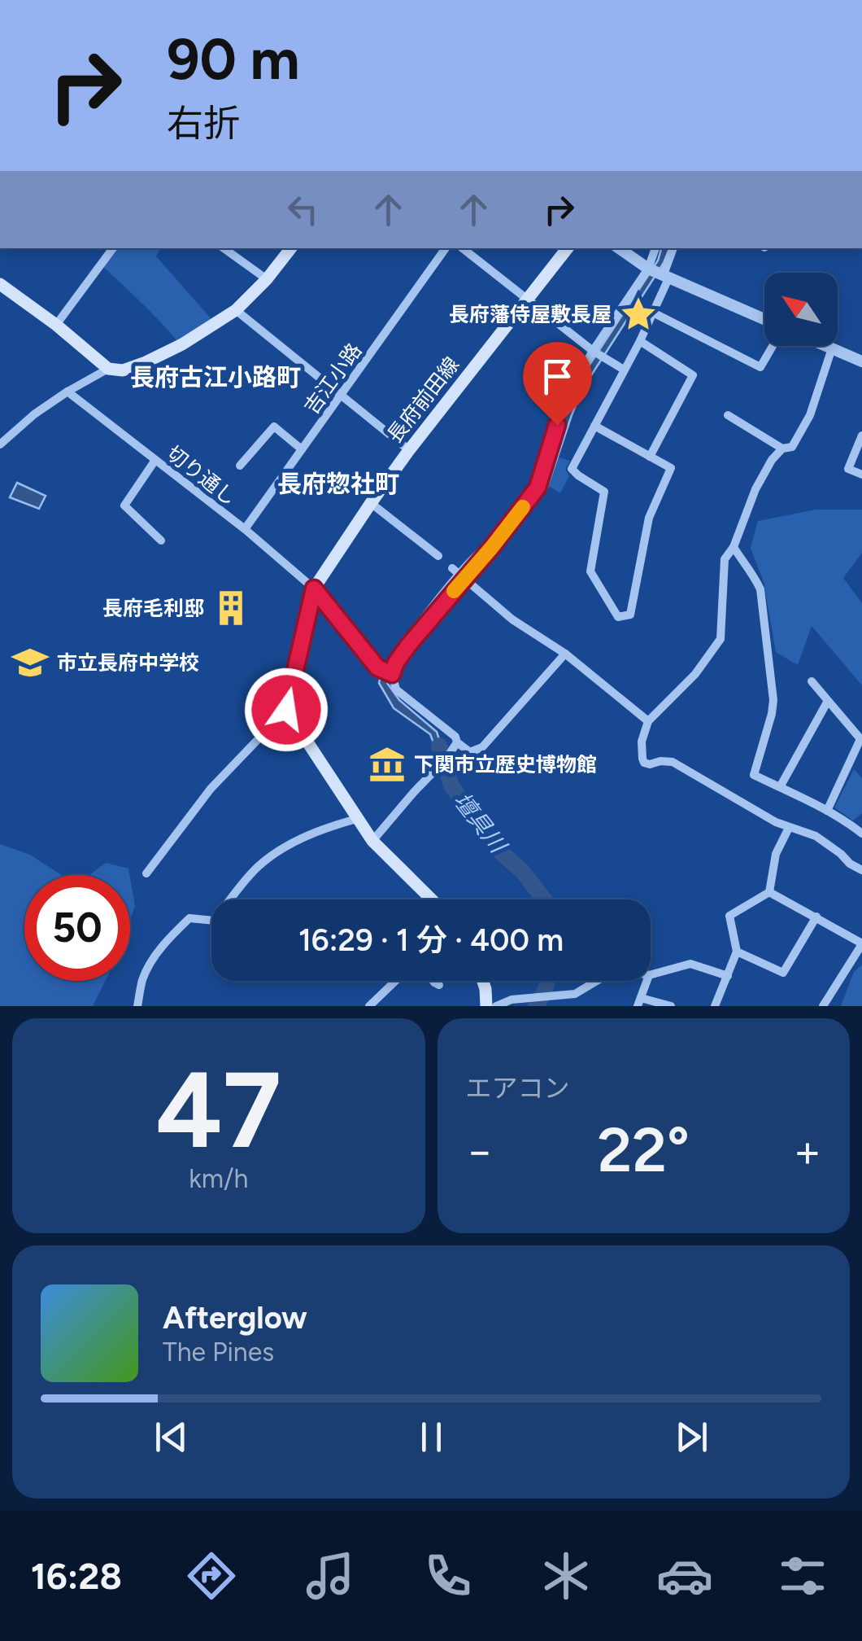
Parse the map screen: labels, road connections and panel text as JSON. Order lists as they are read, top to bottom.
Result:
{
  "streets": {
    "main road": ["長府前田線"],
    "street": ["吉江小路", "切り通し"]
  },
  "crossings": [
    ["吉江小路", "切り通し"],
    ["長府前田線", "切り通し"]
  ],
  "districts": ["長府古江小路町", "長府惣社町"],
  "water": ["壇具川"],
  "places": {
    "place": ["長府藩侍屋敷長屋"],
    "building": ["長府毛利邸"],
    "school or university": ["市立長府中学校"],
    "museum": ["下関市立歴史博物館"]
  },
  "north": "top left",
  "page": {
    "turn": ["90 m", "右折"],
    "limit": "50",
    "trip": "16:29 · 1 分 · 400 m",
    "tile": [
      ["47", "km/h"],
      "エアコン"
    ],
    "heat": ["−", "22°", "+"],
    "song": ["Afterglow", "The Pines"],
    "tabs": "16:28"
  }
}
